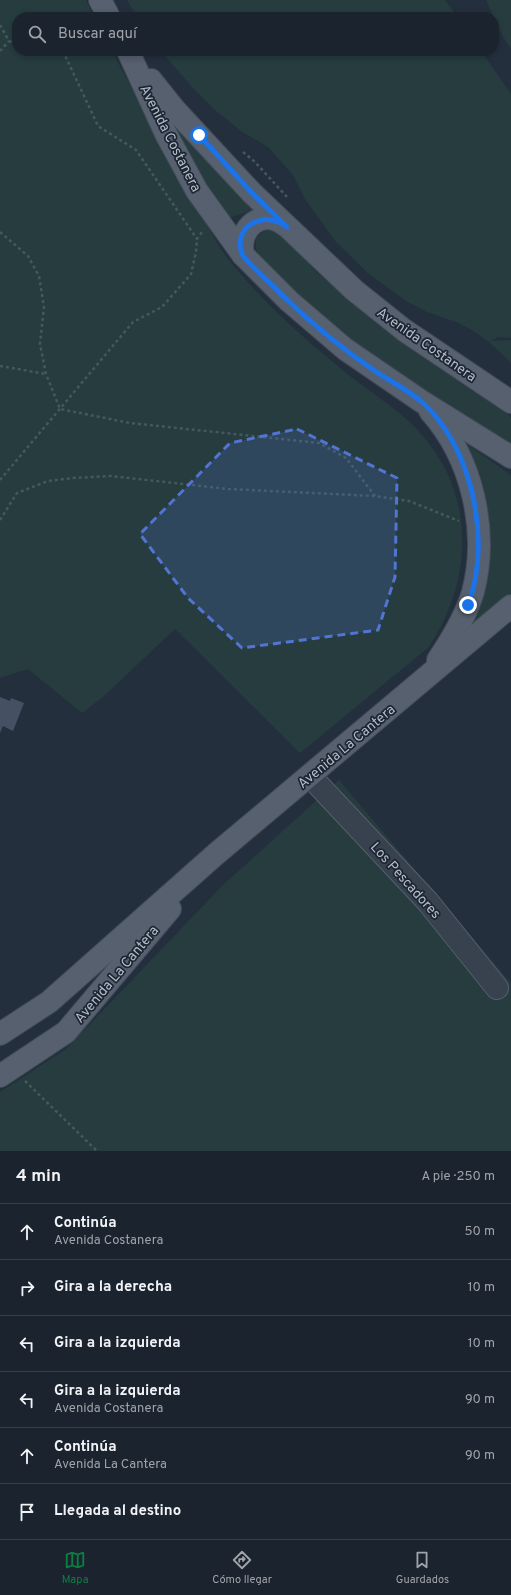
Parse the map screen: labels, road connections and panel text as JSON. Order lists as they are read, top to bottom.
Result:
{
  "streets": {
    "main road": ["Avenida Costanera", "Avenida La Cantera"],
    "street": ["Los Pescadores"]
  },
  "crossings": [
    ["Avenida Costanera", "Avenida La Cantera"],
    ["Avenida La Cantera", "Los Pescadores"]
  ],
  "page": {
    "search": "Buscar aquí",
    "heading": ["4 min", "A pie · 250 m"],
    "list": [
      ["Continúa", "Avenida Costanera", "50 m"],
      ["Gira a la derecha", "10 m"],
      ["Gira a la izquierda", "10 m"],
      ["Gira a la izquierda", "Avenida Costanera", "90 m"],
      ["Continúa", "Avenida La Cantera", "90 m"],
      "Llegada al destino"
    ],
    "nav": ["Mapa", "Cómo llegar", "Guardados"]
  }
}
